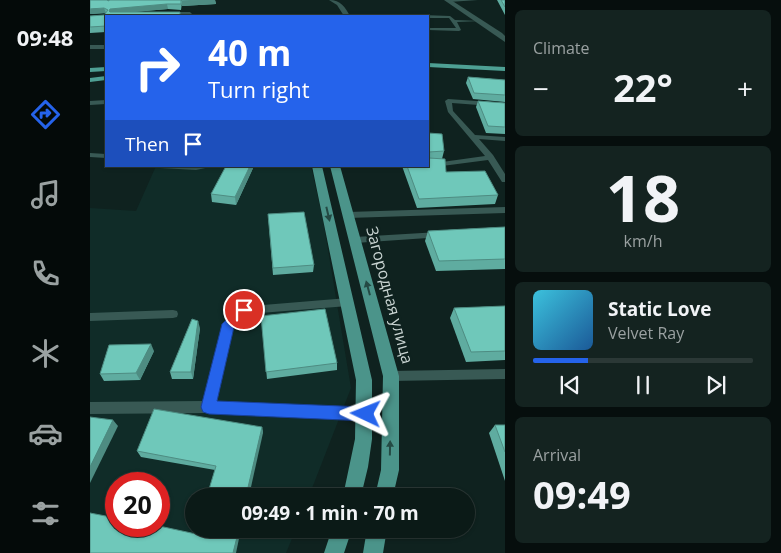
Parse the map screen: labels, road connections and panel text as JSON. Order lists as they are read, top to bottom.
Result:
{
  "streets": {
    "main road": ["Загородная улица"]
  },
  "page": {
    "tabs": "09:48",
    "tile": [
      "Climate",
      ["18", "km/h"],
      ["Arrival", "09:49"]
    ],
    "turn": ["40 m", "Turn right"],
    "heat": ["−", "22°", "+"],
    "then": "Then",
    "song": ["Static Love", "Velvet Ray"],
    "limit": "20",
    "trip": "09:49 · 1 min · 70 m"
  }
}
